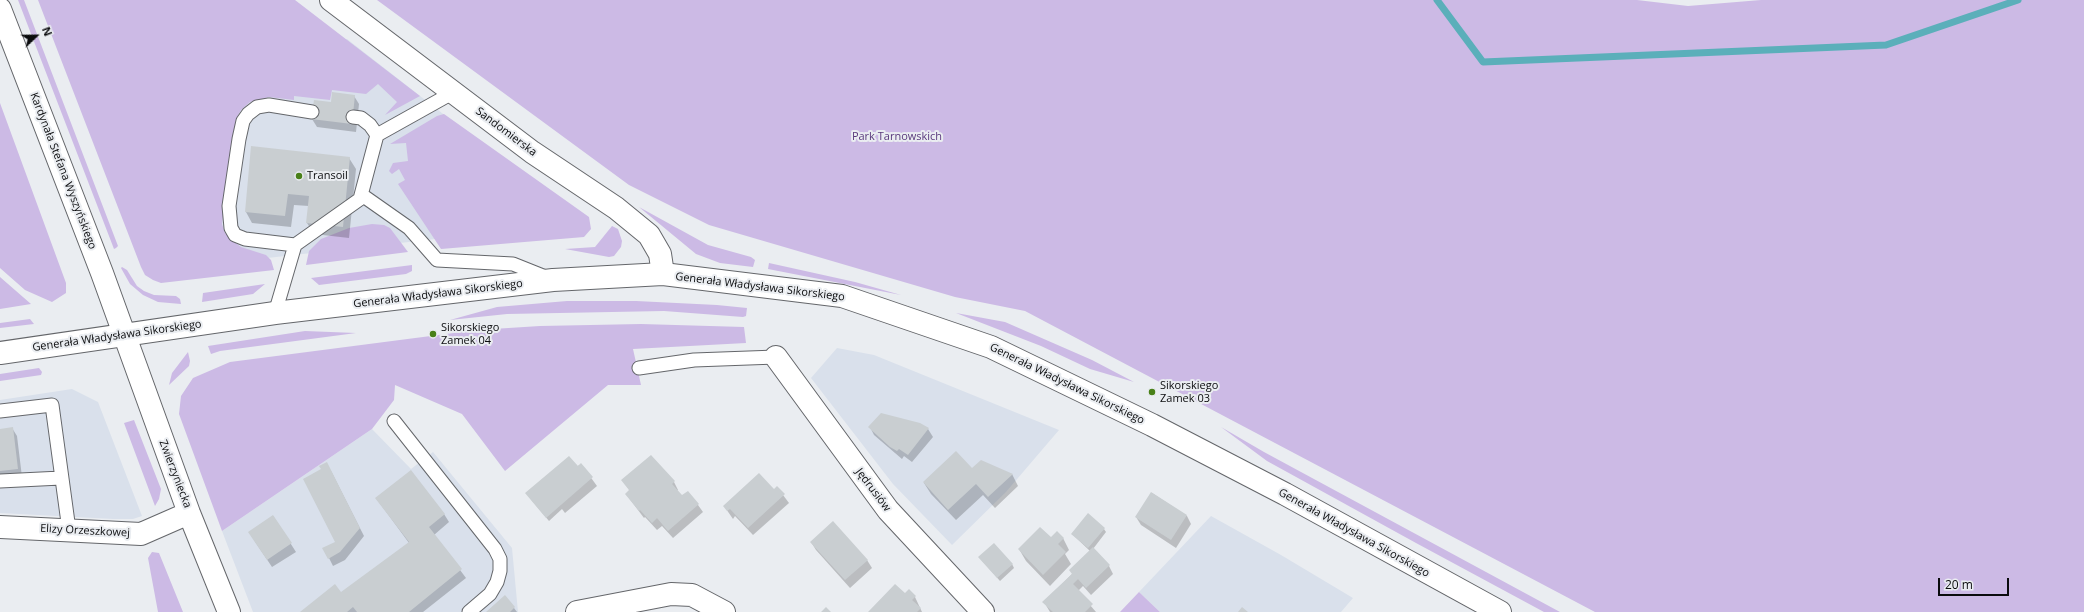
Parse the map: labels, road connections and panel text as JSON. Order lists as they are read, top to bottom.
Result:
{
  "streets": {
    "street": [
      "Sandomierska",
      "Kardynała Stefana Wyszyńskiego",
      "Generała Władysława Sikorskiego",
      "Zwierzyniecka",
      "Jędrusiów",
      "Elizy Orzeszkowej"
    ]
  },
  "crossings": [
    ["Sandomierska", "Generała Władysława Sikorskiego"],
    ["Kardynała Stefana Wyszyńskiego", "Generała Władysława Sikorskiego"],
    ["Kardynała Stefana Wyszyńskiego", "Zwierzyniecka"],
    ["Generała Władysława Sikorskiego", "Zwierzyniecka"],
    ["Zwierzyniecka", "Elizy Orzeszkowej"]
  ],
  "parks": ["Park Tarnowskich"],
  "places": ["Transoil", "Sikorskiego Zamek 04", "Sikorskiego Zamek 03"],
  "scale_bar": "20 m",
  "north": "right"
}
